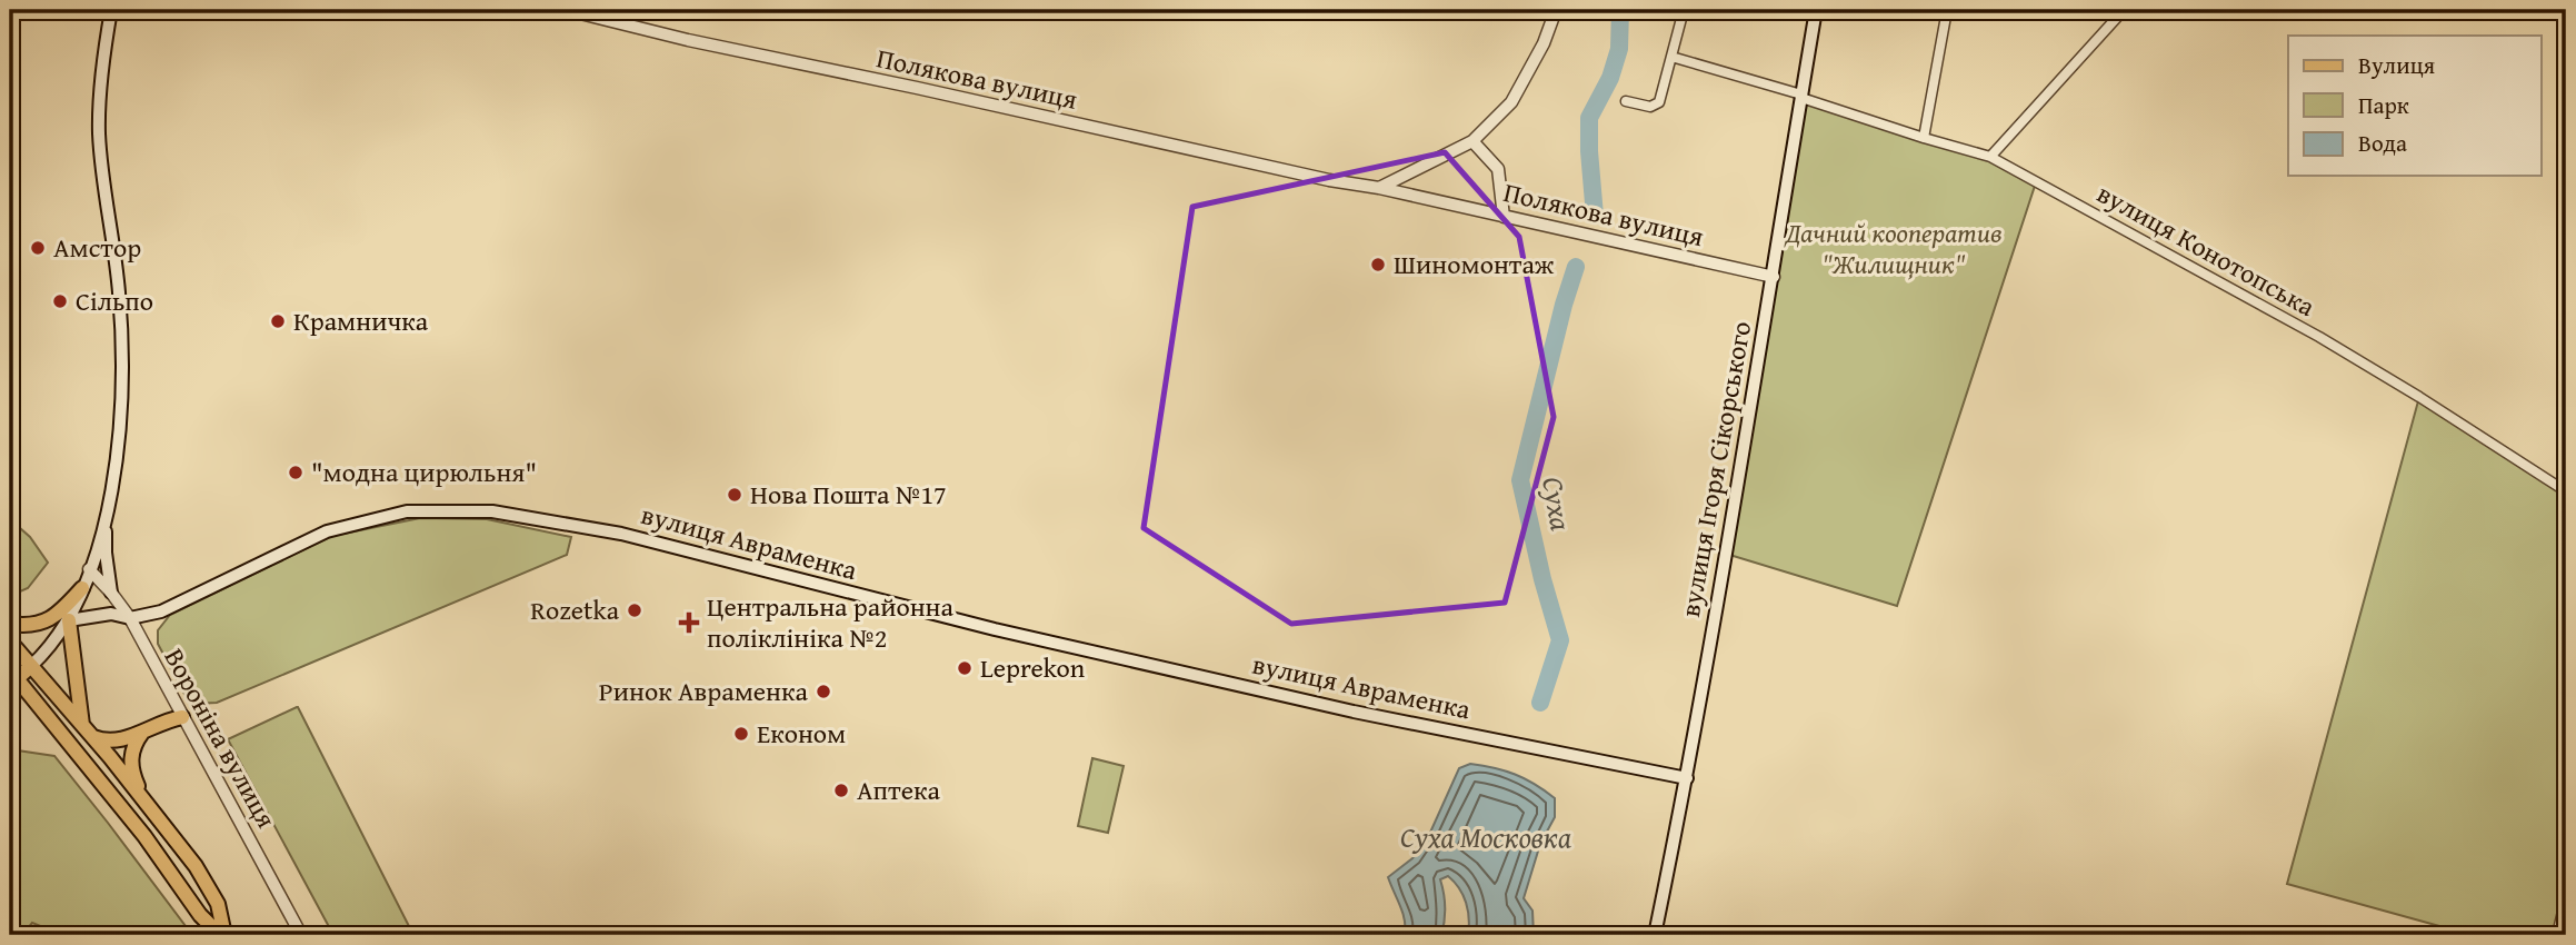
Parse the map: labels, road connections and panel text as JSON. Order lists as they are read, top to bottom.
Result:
{
  "streets": {
    "main road": ["вулиця Ігоря Сікорського", "вулиця Авраменка"],
    "street": ["Полякова вулиця", "вулиця Конотопська", "Вороніна вулиця"]
  },
  "crossings": [
    ["Полякова вулиця", "вулиця Ігоря Сікорського"],
    ["вулиця Конотопська", "вулиця Ігоря Сікорського"],
    ["вулиця Ігоря Сікорського", "вулиця Авраменка"],
    ["вулиця Авраменка", "Вороніна вулиця"]
  ],
  "water": ["Суха", "Суха Московка"],
  "parks": ["Дачний кооператив \"Жилищник\""],
  "places": {
    "other": [
      "Амстор",
      "Шиномонтаж",
      "Сільпо",
      "Крамничка",
      "\"модна цирюльня\"",
      "Нова Пошта №17",
      "Rozetka",
      "Leprekon",
      "Ринок Авраменка",
      "Економ",
      "Аптека"
    ],
    "health": ["Центральна районна поліклініка №2"]
  },
  "legend": ["Вулиця", "Парк", "Вода"]
}
